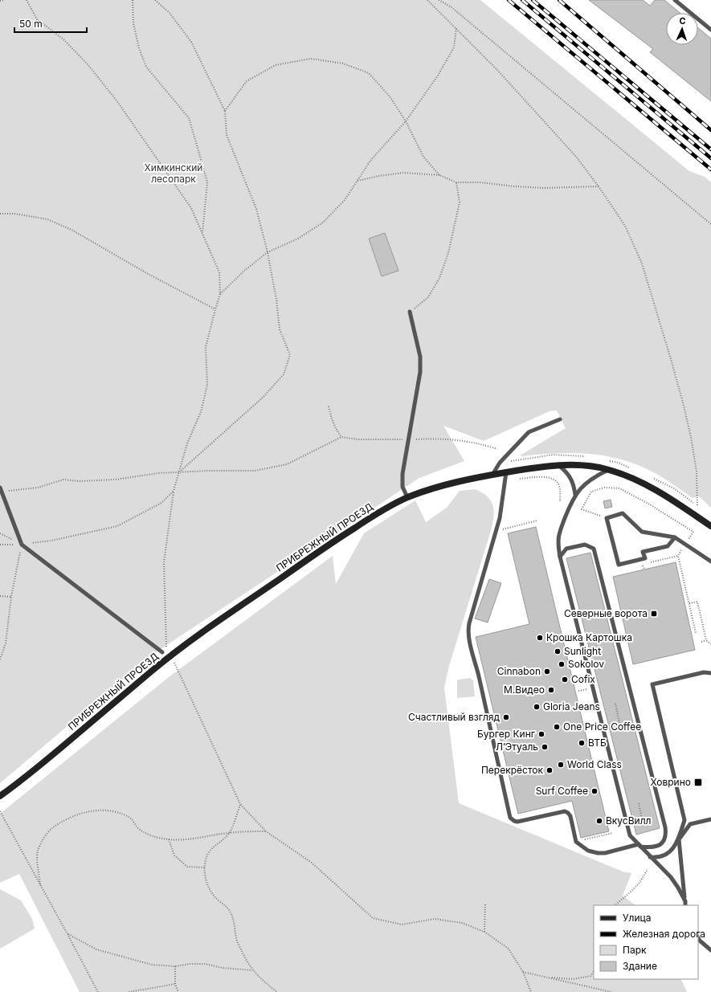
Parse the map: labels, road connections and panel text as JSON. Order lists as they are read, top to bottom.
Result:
{
  "streets": {
    "street": ["ПРИБРЕЖНЫЙ ПРОЕЗД"]
  },
  "parks": ["Химкинский лесопарк"],
  "places": {
    "transit": ["Северные ворота", "Ховрино"],
    "other": [
      "Крошка Картошка",
      "Sunlight",
      "Sokolov",
      "Cinnabon",
      "Cofix",
      "М.Видео",
      "Gloria Jeans",
      "Счастливый взгляд",
      "One Price Coffee",
      "Бургер Кинг",
      "ВТБ",
      "Л’Этуаль",
      "World Class",
      "Перекрёсток",
      "Surf Coffee",
      "ВкусВилл"
    ]
  },
  "legend": [
    "Улица",
    "Железная дорога",
    "Парк",
    "Здание"
  ],
  "scale_bar": "50 m",
  "north": "top"
}
